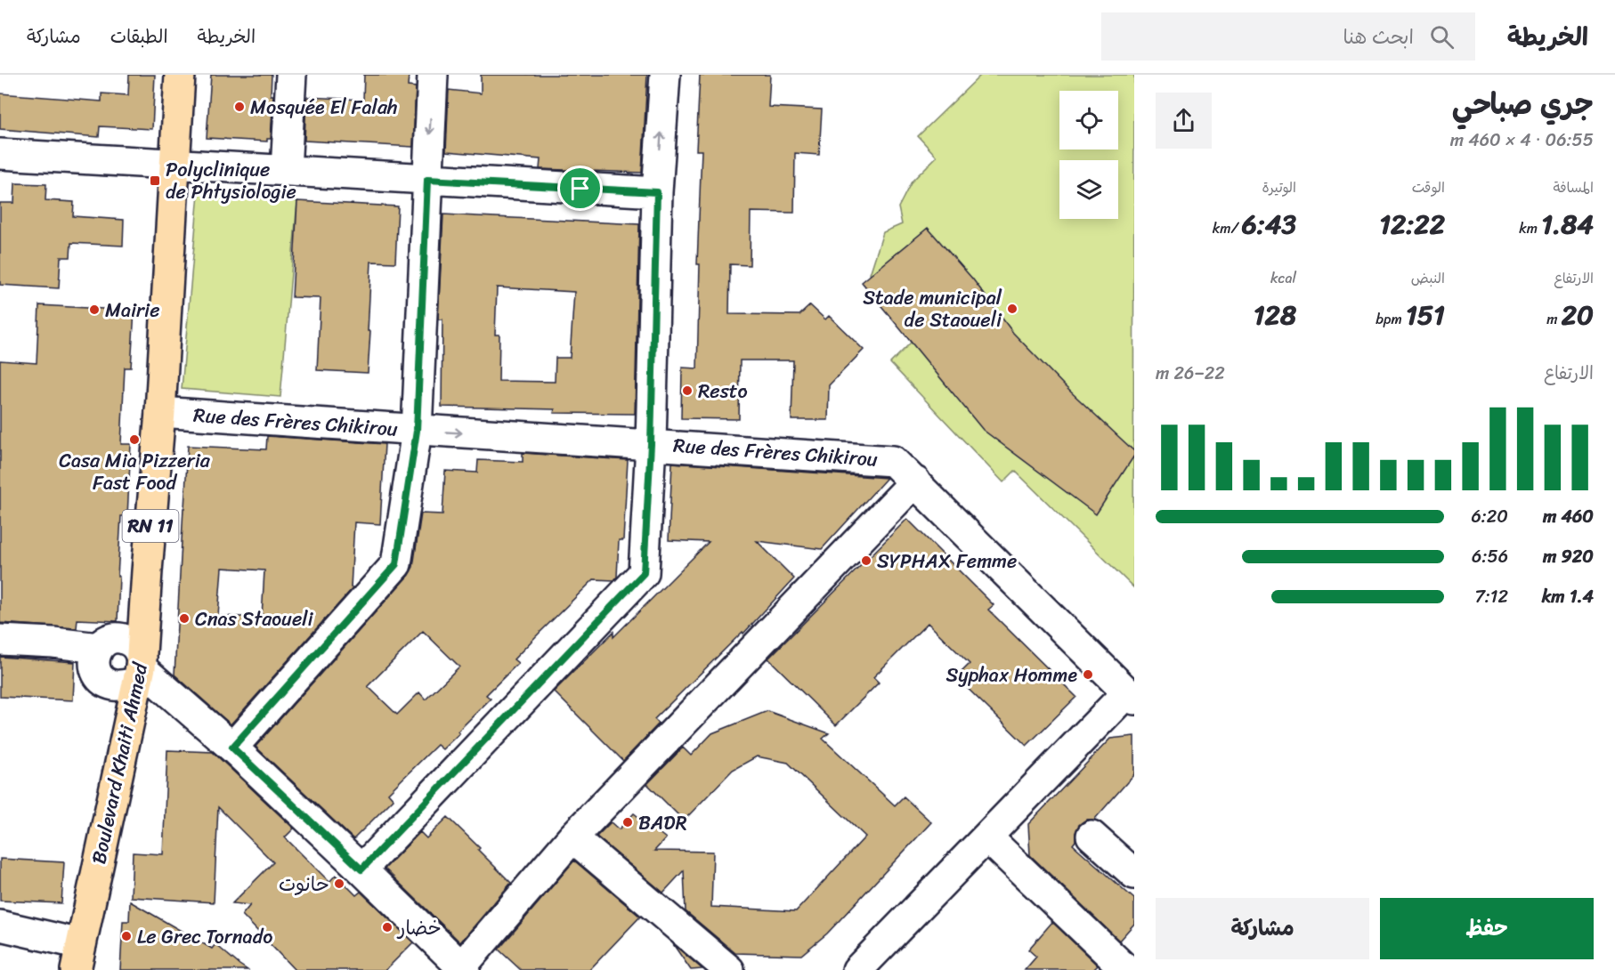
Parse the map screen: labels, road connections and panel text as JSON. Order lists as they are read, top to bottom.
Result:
{
  "streets": {
    "highway": ["RN 11", "Boulevard Khaiti Ahmed"],
    "street": ["Rue des Frères Chikirou"]
  },
  "crossings": [
    ["Rue des Frères Chikirou", "Boulevard Khaiti Ahmed"]
  ],
  "places": {
    "other": [
      "Mosquée El Falah",
      "Stade municipal de Staoueli",
      "Mairie",
      "Resto",
      "Casa Mia Pizzeria Fast Food",
      "SYPHAX Femme",
      "Cnas Staoueli",
      "Syphax Homme",
      "BADR",
      "حانوت",
      "خضار",
      "Le Grec Tornado"
    ],
    "transit": ["Polyclinique de Phtysiologie"]
  },
  "page": {
    "header": "الخريطة",
    "search": "ابحث هنا",
    "nav": ["الخريطة", "الطبقات", "مشاركة"],
    "heading": ["جري صباحي", "06:55 · 4 × 460 m"],
    "stats": [
      ["المسافة", "1.84 km"],
      ["الوقت", "12:22"],
      ["الوتيرة", "6:43 /km"],
      ["الارتفاع", "20 m"],
      ["النبض", "151 bpm"],
      ["kcal", "128"]
    ],
    "chart": ["الارتفاع", "22–26 m"],
    "list": [
      {
        "name": "460 m",
        "note": "6:20"
      },
      {
        "name": "920 m",
        "note": "6:56"
      },
      {
        "name": "1.4 km",
        "note": "7:12"
      }
    ],
    "buttons": ["حفظ", "مشاركة"]
  }
}
